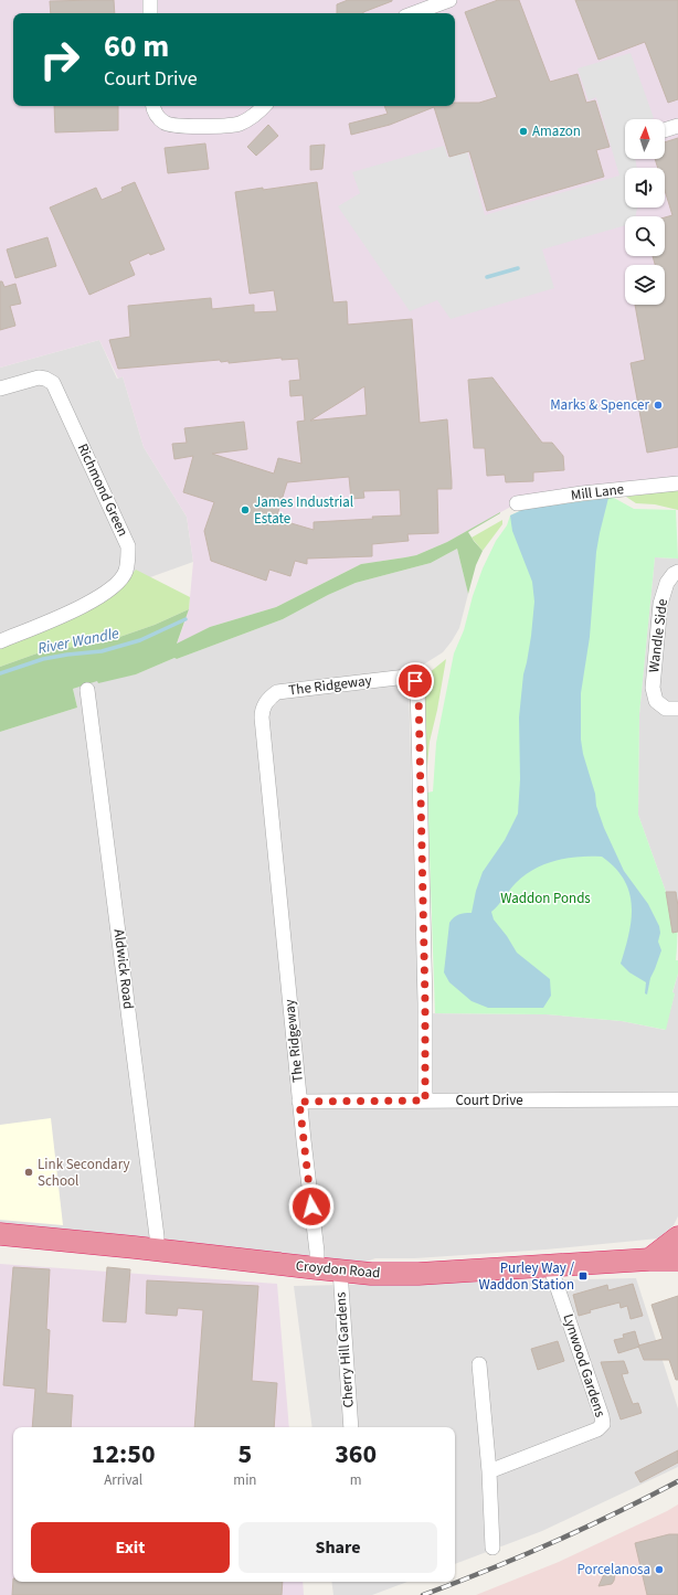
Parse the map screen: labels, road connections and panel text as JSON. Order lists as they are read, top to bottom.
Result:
{
  "streets": {
    "highway": ["Croydon Road"],
    "street": [
      "Richmond Green",
      "Mill Lane",
      "Wandle Side",
      "The Ridgeway",
      "Aldwick Road",
      "Court Drive",
      "Cherry Hill Gardens",
      "Lynwood Gardens"
    ]
  },
  "crossings": [
    ["The Ridgeway", "Court Drive"],
    ["The Ridgeway", "Croydon Road"],
    ["Aldwick Road", "Croydon Road"],
    ["Croydon Road", "Cherry Hill Gardens"],
    ["Croydon Road", "Lynwood Gardens"]
  ],
  "water": ["River Wandle"],
  "parks": ["Waddon Ponds"],
  "places": {
    "other": [
      "Amazon",
      "Marks & Spencer",
      "James Industrial Estate",
      "Link Secondary School",
      "Porcelanosa"
    ],
    "transit": ["Purley Way / Waddon Station"]
  },
  "north": "top",
  "page": {
    "turn": ["60 m", "Court Drive"],
    "eta": [
      "12:50",
      "Arrival",
      "5",
      "min",
      "360",
      "m"
    ],
    "buttons": ["Exit", "Share"]
  }
}
